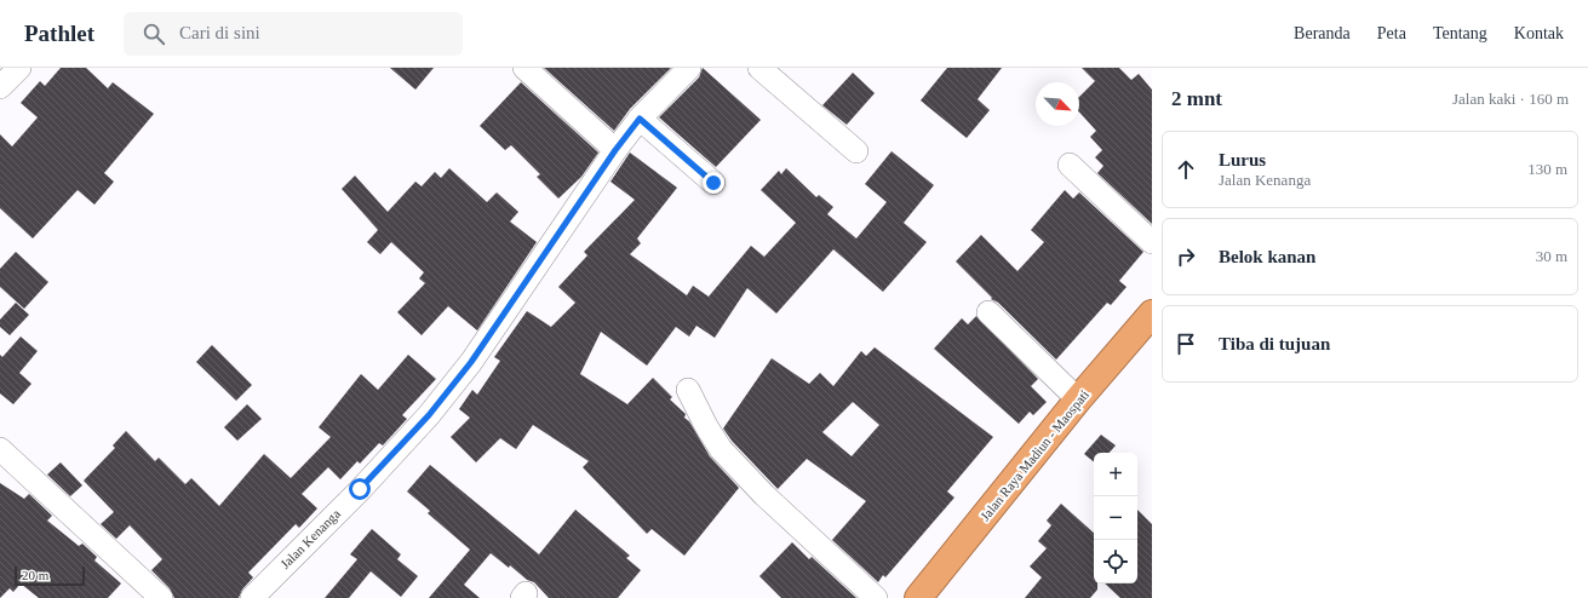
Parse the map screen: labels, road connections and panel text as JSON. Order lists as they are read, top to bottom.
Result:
{
  "streets": {
    "highway": ["Jalan Raya Madiun - Maospati"],
    "street": ["Jalan Kenanga"]
  },
  "scale_bar": "20 m",
  "north": "bottom right",
  "page": {
    "header": "Pathlet",
    "search": "Cari di sini",
    "nav": [
      "Beranda",
      "Peta",
      "Tentang",
      "Kontak"
    ],
    "heading": ["2 mnt", "Jalan kaki · 160 m"],
    "list": [
      ["Lurus", "Jalan Kenanga", "130 m"],
      ["Belok kanan", "30 m"],
      "Tiba di tujuan"
    ],
    "map_buttons": ["+", "−"],
    "scale": "20 m"
  }
}
